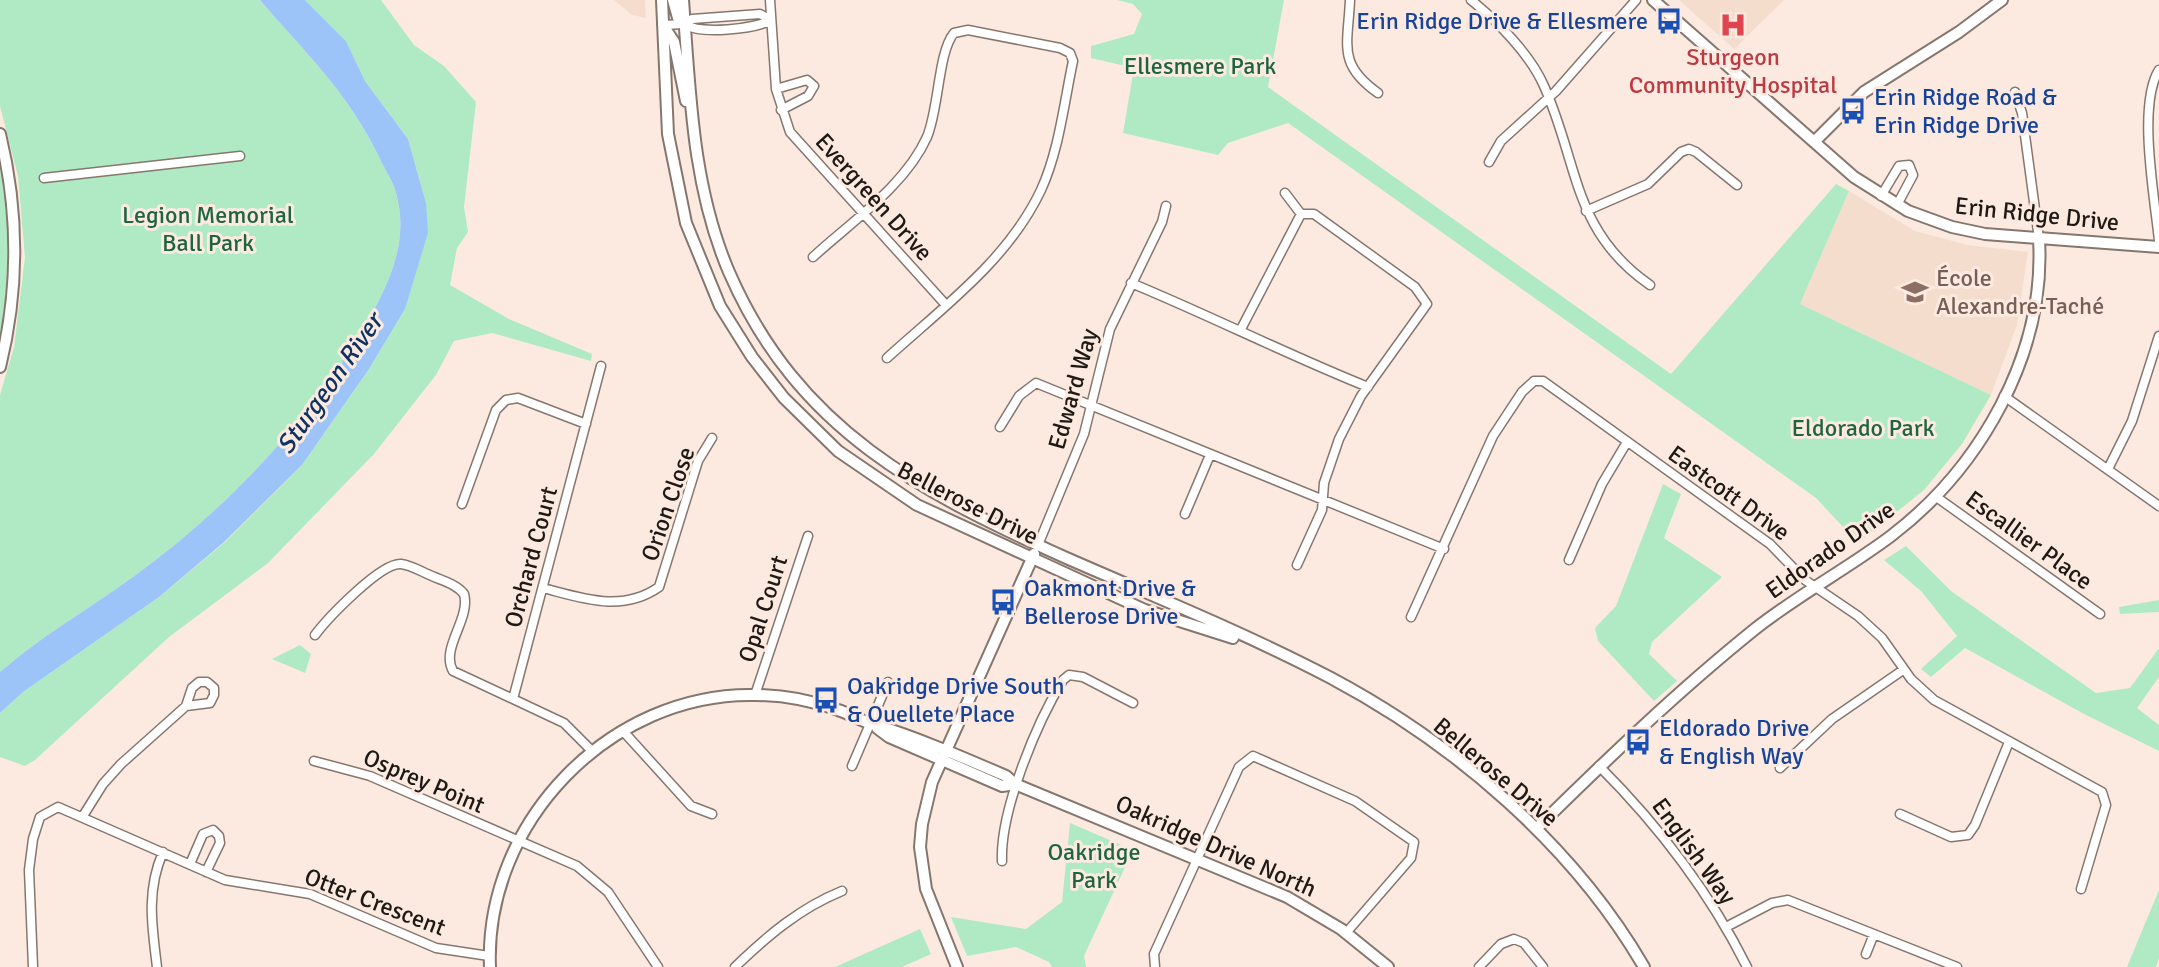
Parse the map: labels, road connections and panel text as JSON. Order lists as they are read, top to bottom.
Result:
{
  "streets": {
    "street": [
      "Evergreen Drive",
      "Erin Ridge Drive",
      "Edward Way",
      "Eastcott Drive",
      "Bellerose Drive",
      "Orion Close",
      "Escallier Place",
      "Eldorado Drive",
      "Orchard Court",
      "Opal Court",
      "Osprey Point",
      "Oakridge Drive North",
      "English Way",
      "Otter Crescent"
    ]
  },
  "crossings": [
    ["Erin Ridge Drive", "Eldorado Drive"],
    ["Edward Way", "Bellerose Drive"],
    ["Eastcott Drive", "Eldorado Drive"],
    ["Bellerose Drive", "Eldorado Drive"],
    ["Orion Close", "Orchard Court"],
    ["Escallier Place", "Eldorado Drive"],
    ["Eldorado Drive", "English Way"],
    ["Orchard Court", "Oakridge Drive North"],
    ["Opal Court", "Oakridge Drive North"],
    ["Osprey Point", "Oakridge Drive North"],
    ["Oakridge Drive North", "Otter Crescent"]
  ],
  "water": ["Sturgeon River"],
  "parks": [
    "Ellesmere Park",
    "Legion Memorial Ball Park",
    "Eldorado Park",
    "Oakridge Park"
  ],
  "places": {
    "bus stop": [
      "Erin Ridge Drive & Ellesmere",
      "Erin Ridge Road & Erin Ridge Drive",
      "Oakmont Drive & Bellerose Drive",
      "Oakridge Drive South & Ouellete Place",
      "Eldorado Drive & English Way"
    ],
    "hospital": ["Sturgeon Community Hospital"],
    "school or university": ["École Alexandre-Taché"]
  }
}
